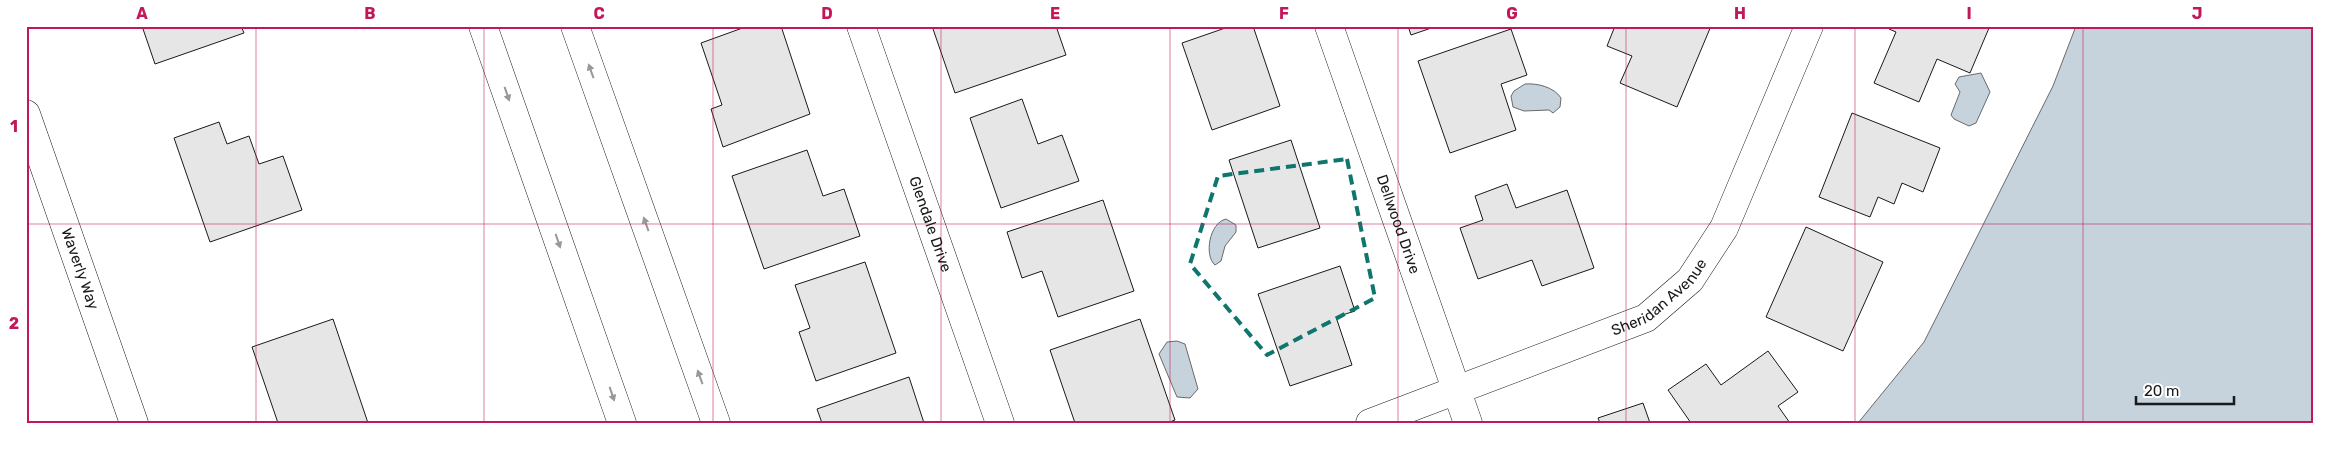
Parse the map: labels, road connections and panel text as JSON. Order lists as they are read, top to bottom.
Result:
{
  "streets": {
    "street": [
      "Glendale Drive",
      "Dellwood Drive",
      "Waverly Way",
      "Sheridan Avenue"
    ]
  },
  "crossings": [
    ["Dellwood Drive", "Sheridan Avenue"]
  ],
  "scale_bar": "20 m",
  "grid": {
    "columns": [
      "A",
      "B",
      "C",
      "D",
      "E",
      "F",
      "G",
      "H",
      "I",
      "J"
    ],
    "rows": ["1", "2"]
  }
}
